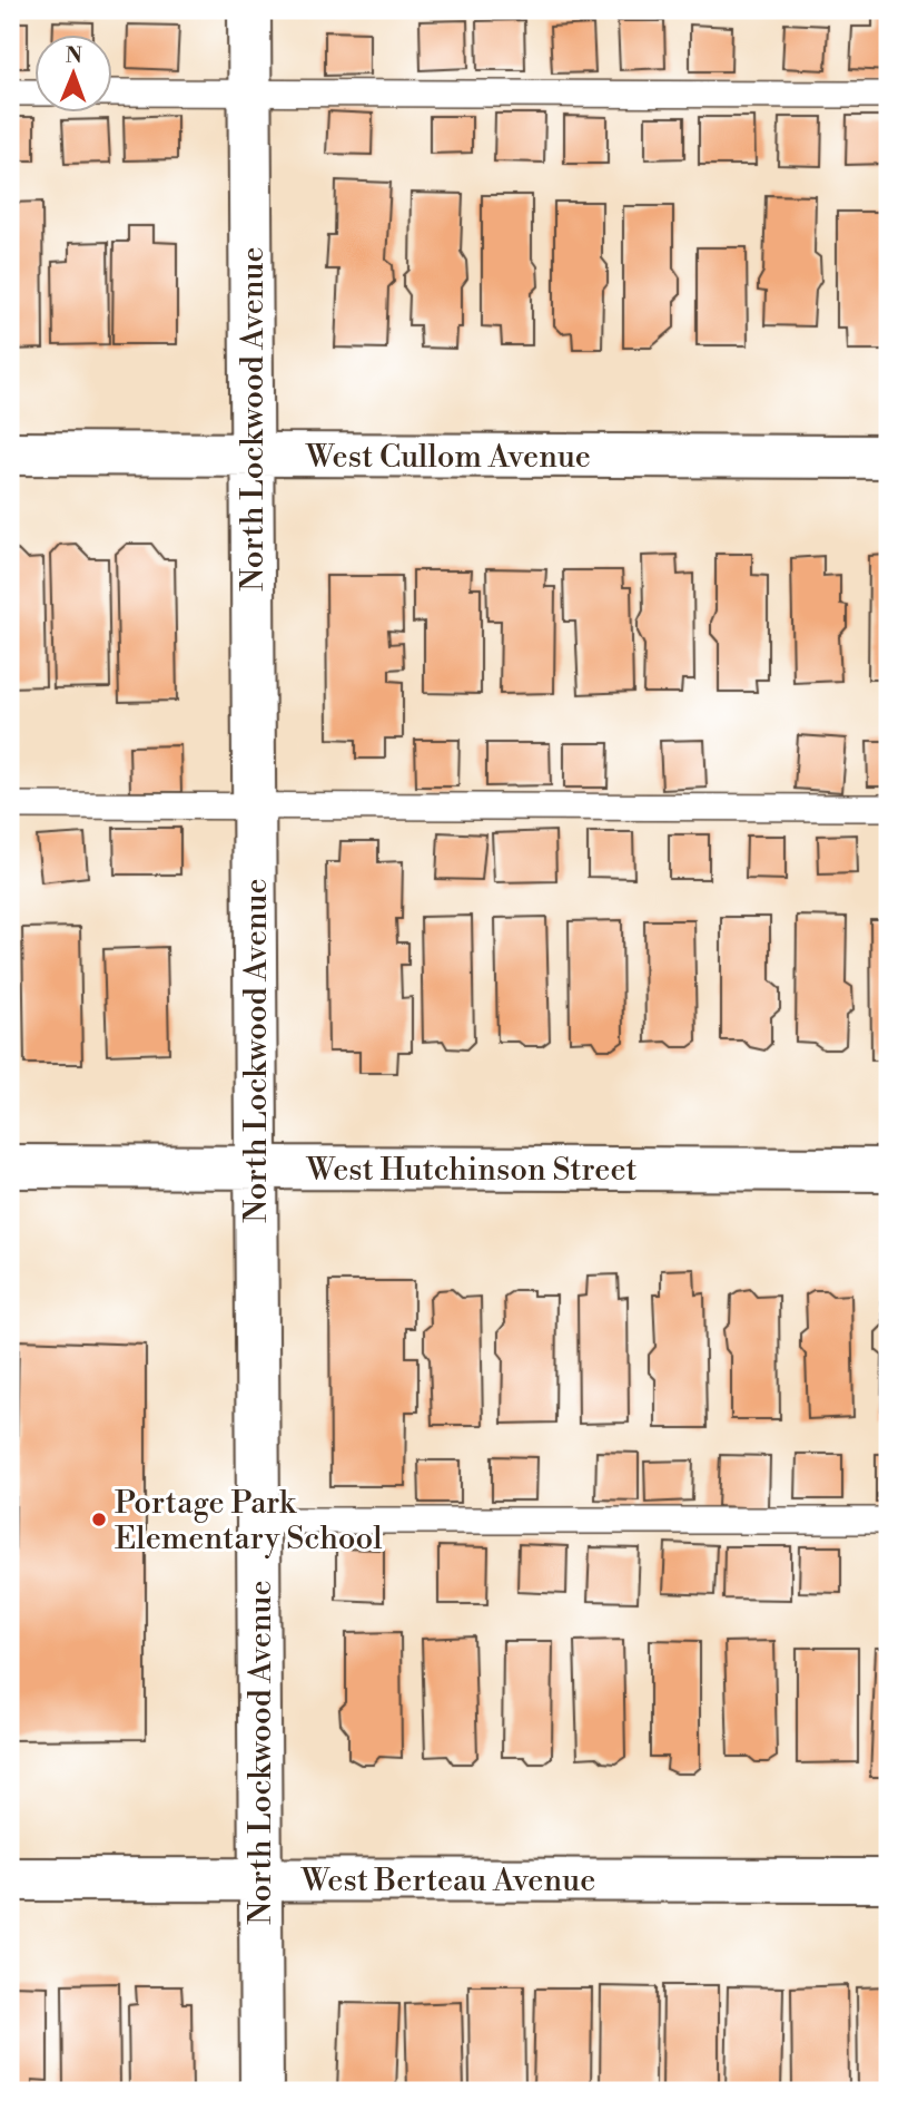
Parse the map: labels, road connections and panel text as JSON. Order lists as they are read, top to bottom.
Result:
{
  "streets": {
    "street": [
      "North Lockwood Avenue",
      "West Cullom Avenue",
      "West Hutchinson Street",
      "West Berteau Avenue"
    ]
  },
  "crossings": [
    ["North Lockwood Avenue", "West Cullom Avenue"],
    ["North Lockwood Avenue", "West Hutchinson Street"],
    ["North Lockwood Avenue", "West Berteau Avenue"]
  ],
  "places": ["Portage Park Elementary School"],
  "north": "top"
}
